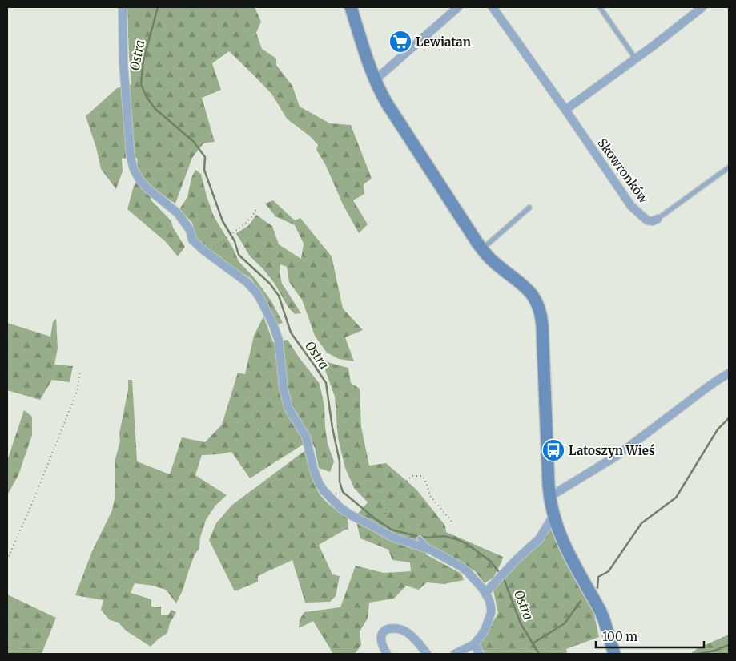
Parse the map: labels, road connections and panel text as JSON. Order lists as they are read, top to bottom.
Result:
{
  "streets": {
    "street": ["Skowronków"]
  },
  "water": ["Ostra"],
  "places": {
    "supermarket": ["Lewiatan"],
    "bus stop": ["Latoszyn Wieś"]
  },
  "scale_bar": "100 m"
}
